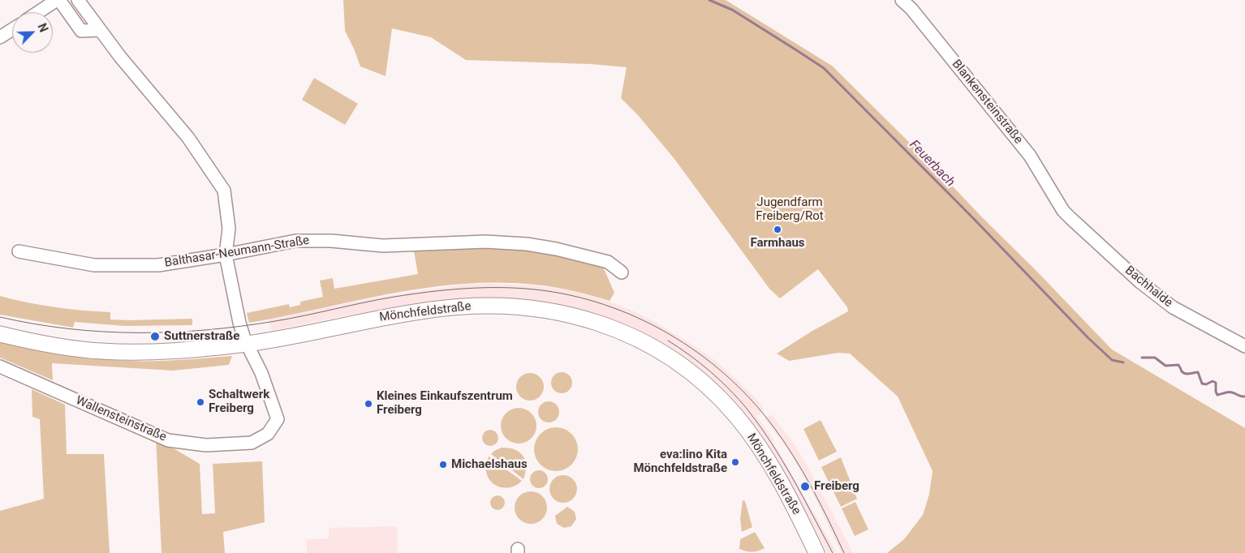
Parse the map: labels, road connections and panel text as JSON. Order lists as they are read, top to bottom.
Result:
{
  "streets": {
    "main road": ["Mönchfeldstraße"],
    "street": [
      "Blankensteinstraße",
      "Balthasar-Neumann-Straße",
      "Bachhalde",
      "Wallensteinstraße"
    ]
  },
  "crossings": [
    ["Blankensteinstraße", "Bachhalde"],
    ["Mönchfeldstraße", "Wallensteinstraße"]
  ],
  "water": ["Feuerbach"],
  "parks": ["Jugendfarm Freiberg/Rot"],
  "places": [
    "Farmhaus",
    "Suttnerstraße",
    "Schaltwerk Freiberg",
    "Kleines Einkaufszentrum Freiberg",
    "eva:lino Kita Mönchfeldstraße",
    "Michaelshaus",
    "Freiberg"
  ],
  "north": "top right"
}
